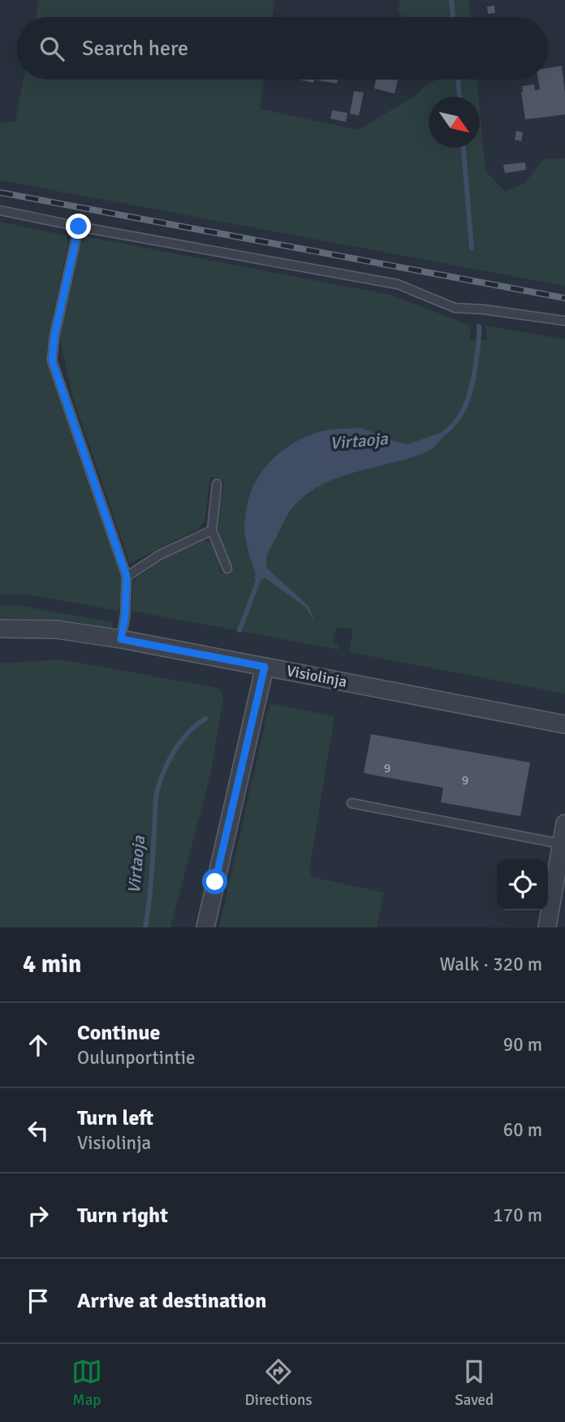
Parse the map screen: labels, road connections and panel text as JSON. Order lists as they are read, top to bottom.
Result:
{
  "streets": {
    "street": ["Visiolinja"]
  },
  "water": ["Virtaoja"],
  "house_numbers": ["9", "9"],
  "north": "bottom right",
  "page": {
    "search": "Search here",
    "heading": ["4 min", "Walk · 320 m"],
    "list": [
      ["Continue", "Oulunportintie", "90 m"],
      ["Turn left", "Visiolinja", "60 m"],
      ["Turn right", "170 m"],
      "Arrive at destination"
    ],
    "nav": ["Map", "Directions", "Saved"]
  }
}
